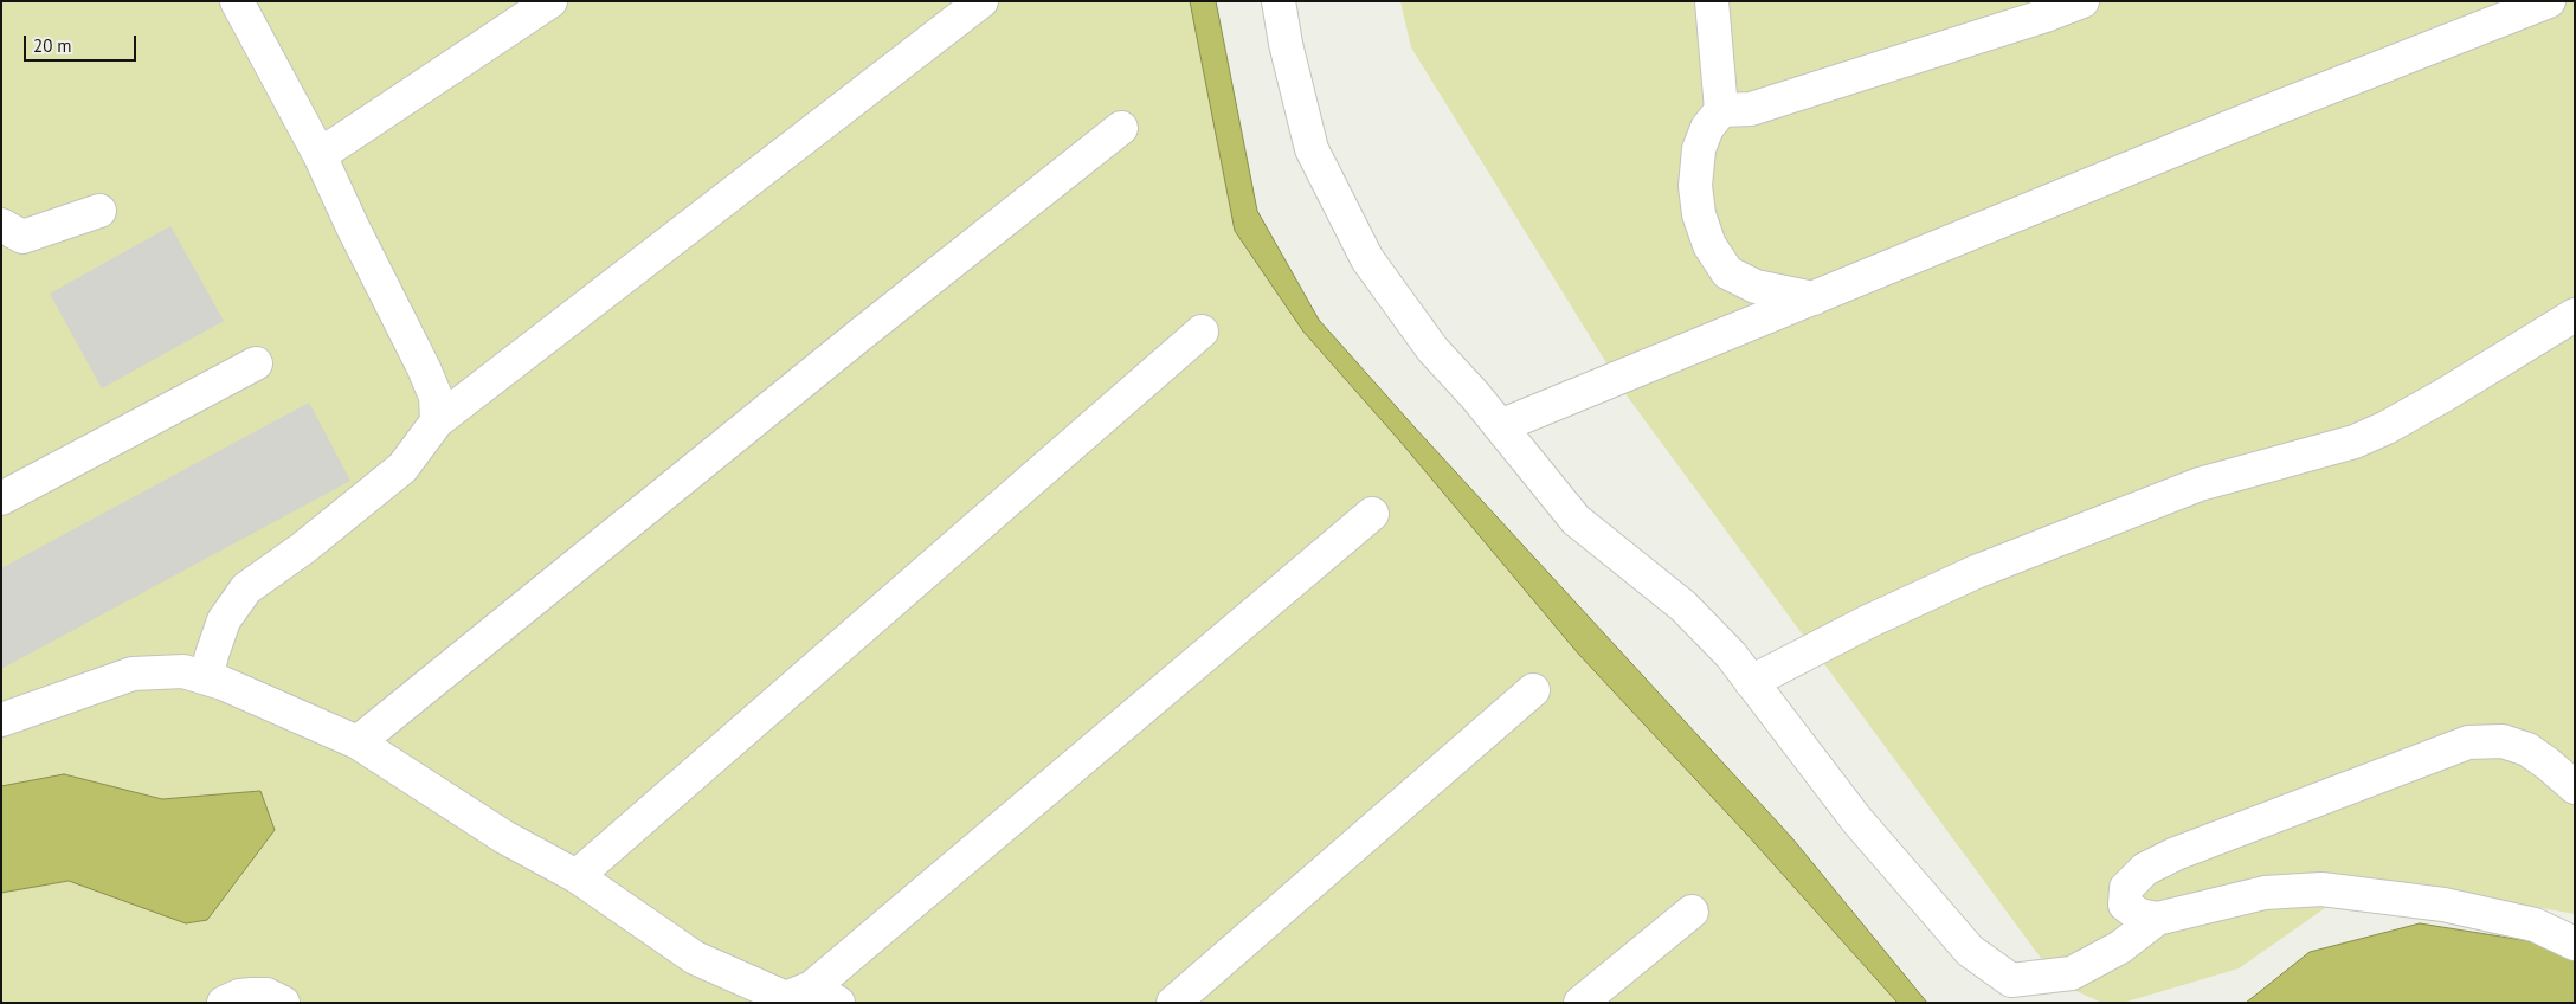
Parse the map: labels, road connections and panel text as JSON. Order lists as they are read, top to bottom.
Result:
{
  "scale_bar": "20 m"
}
